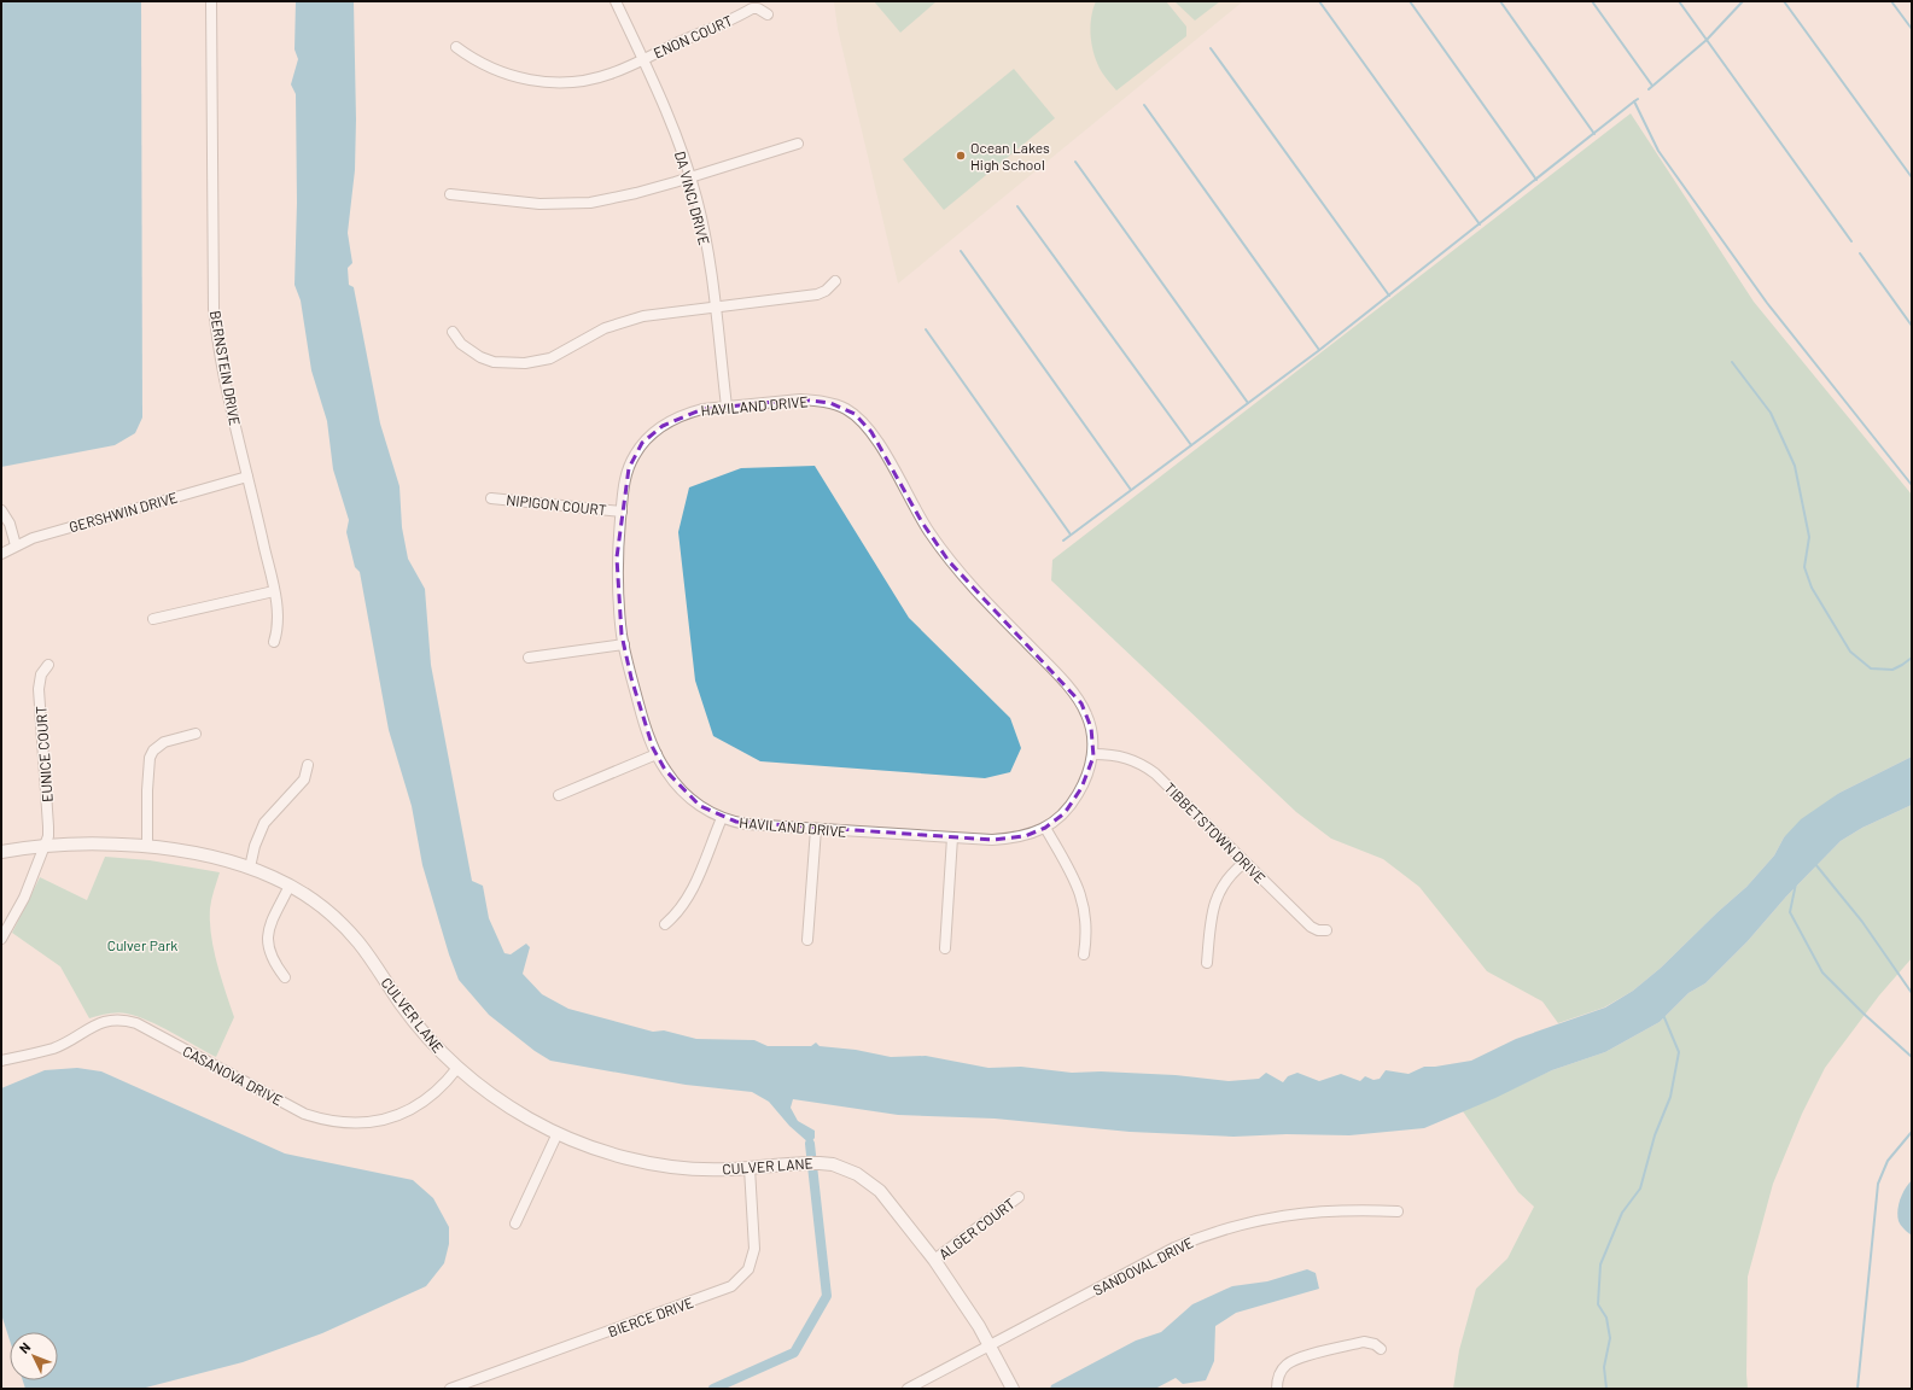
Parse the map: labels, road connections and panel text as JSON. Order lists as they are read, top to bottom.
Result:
{
  "streets": {
    "street": [
      "ENON COURT",
      "DA VINCI DRIVE",
      "BERNSTEIN DRIVE",
      "HAVILAND DRIVE",
      "NIPIGON COURT",
      "GERSHWIN DRIVE",
      "EUNICE COURT",
      "TIBBETSTOWN DRIVE",
      "CULVER LANE",
      "CASANOVA DRIVE",
      "ALGER COURT",
      "SANDOVAL DRIVE",
      "BIERCE DRIVE"
    ]
  },
  "crossings": [
    ["ENON COURT", "DA VINCI DRIVE"],
    ["DA VINCI DRIVE", "HAVILAND DRIVE"],
    ["BERNSTEIN DRIVE", "GERSHWIN DRIVE"],
    ["HAVILAND DRIVE", "NIPIGON COURT"],
    ["HAVILAND DRIVE", "TIBBETSTOWN DRIVE"],
    ["EUNICE COURT", "CULVER LANE"],
    ["CULVER LANE", "CASANOVA DRIVE"],
    ["CULVER LANE", "ALGER COURT"],
    ["CULVER LANE", "SANDOVAL DRIVE"],
    ["CULVER LANE", "BIERCE DRIVE"]
  ],
  "parks": ["Culver Park"],
  "places": ["Ocean Lakes High School"],
  "north": "top left"
}
